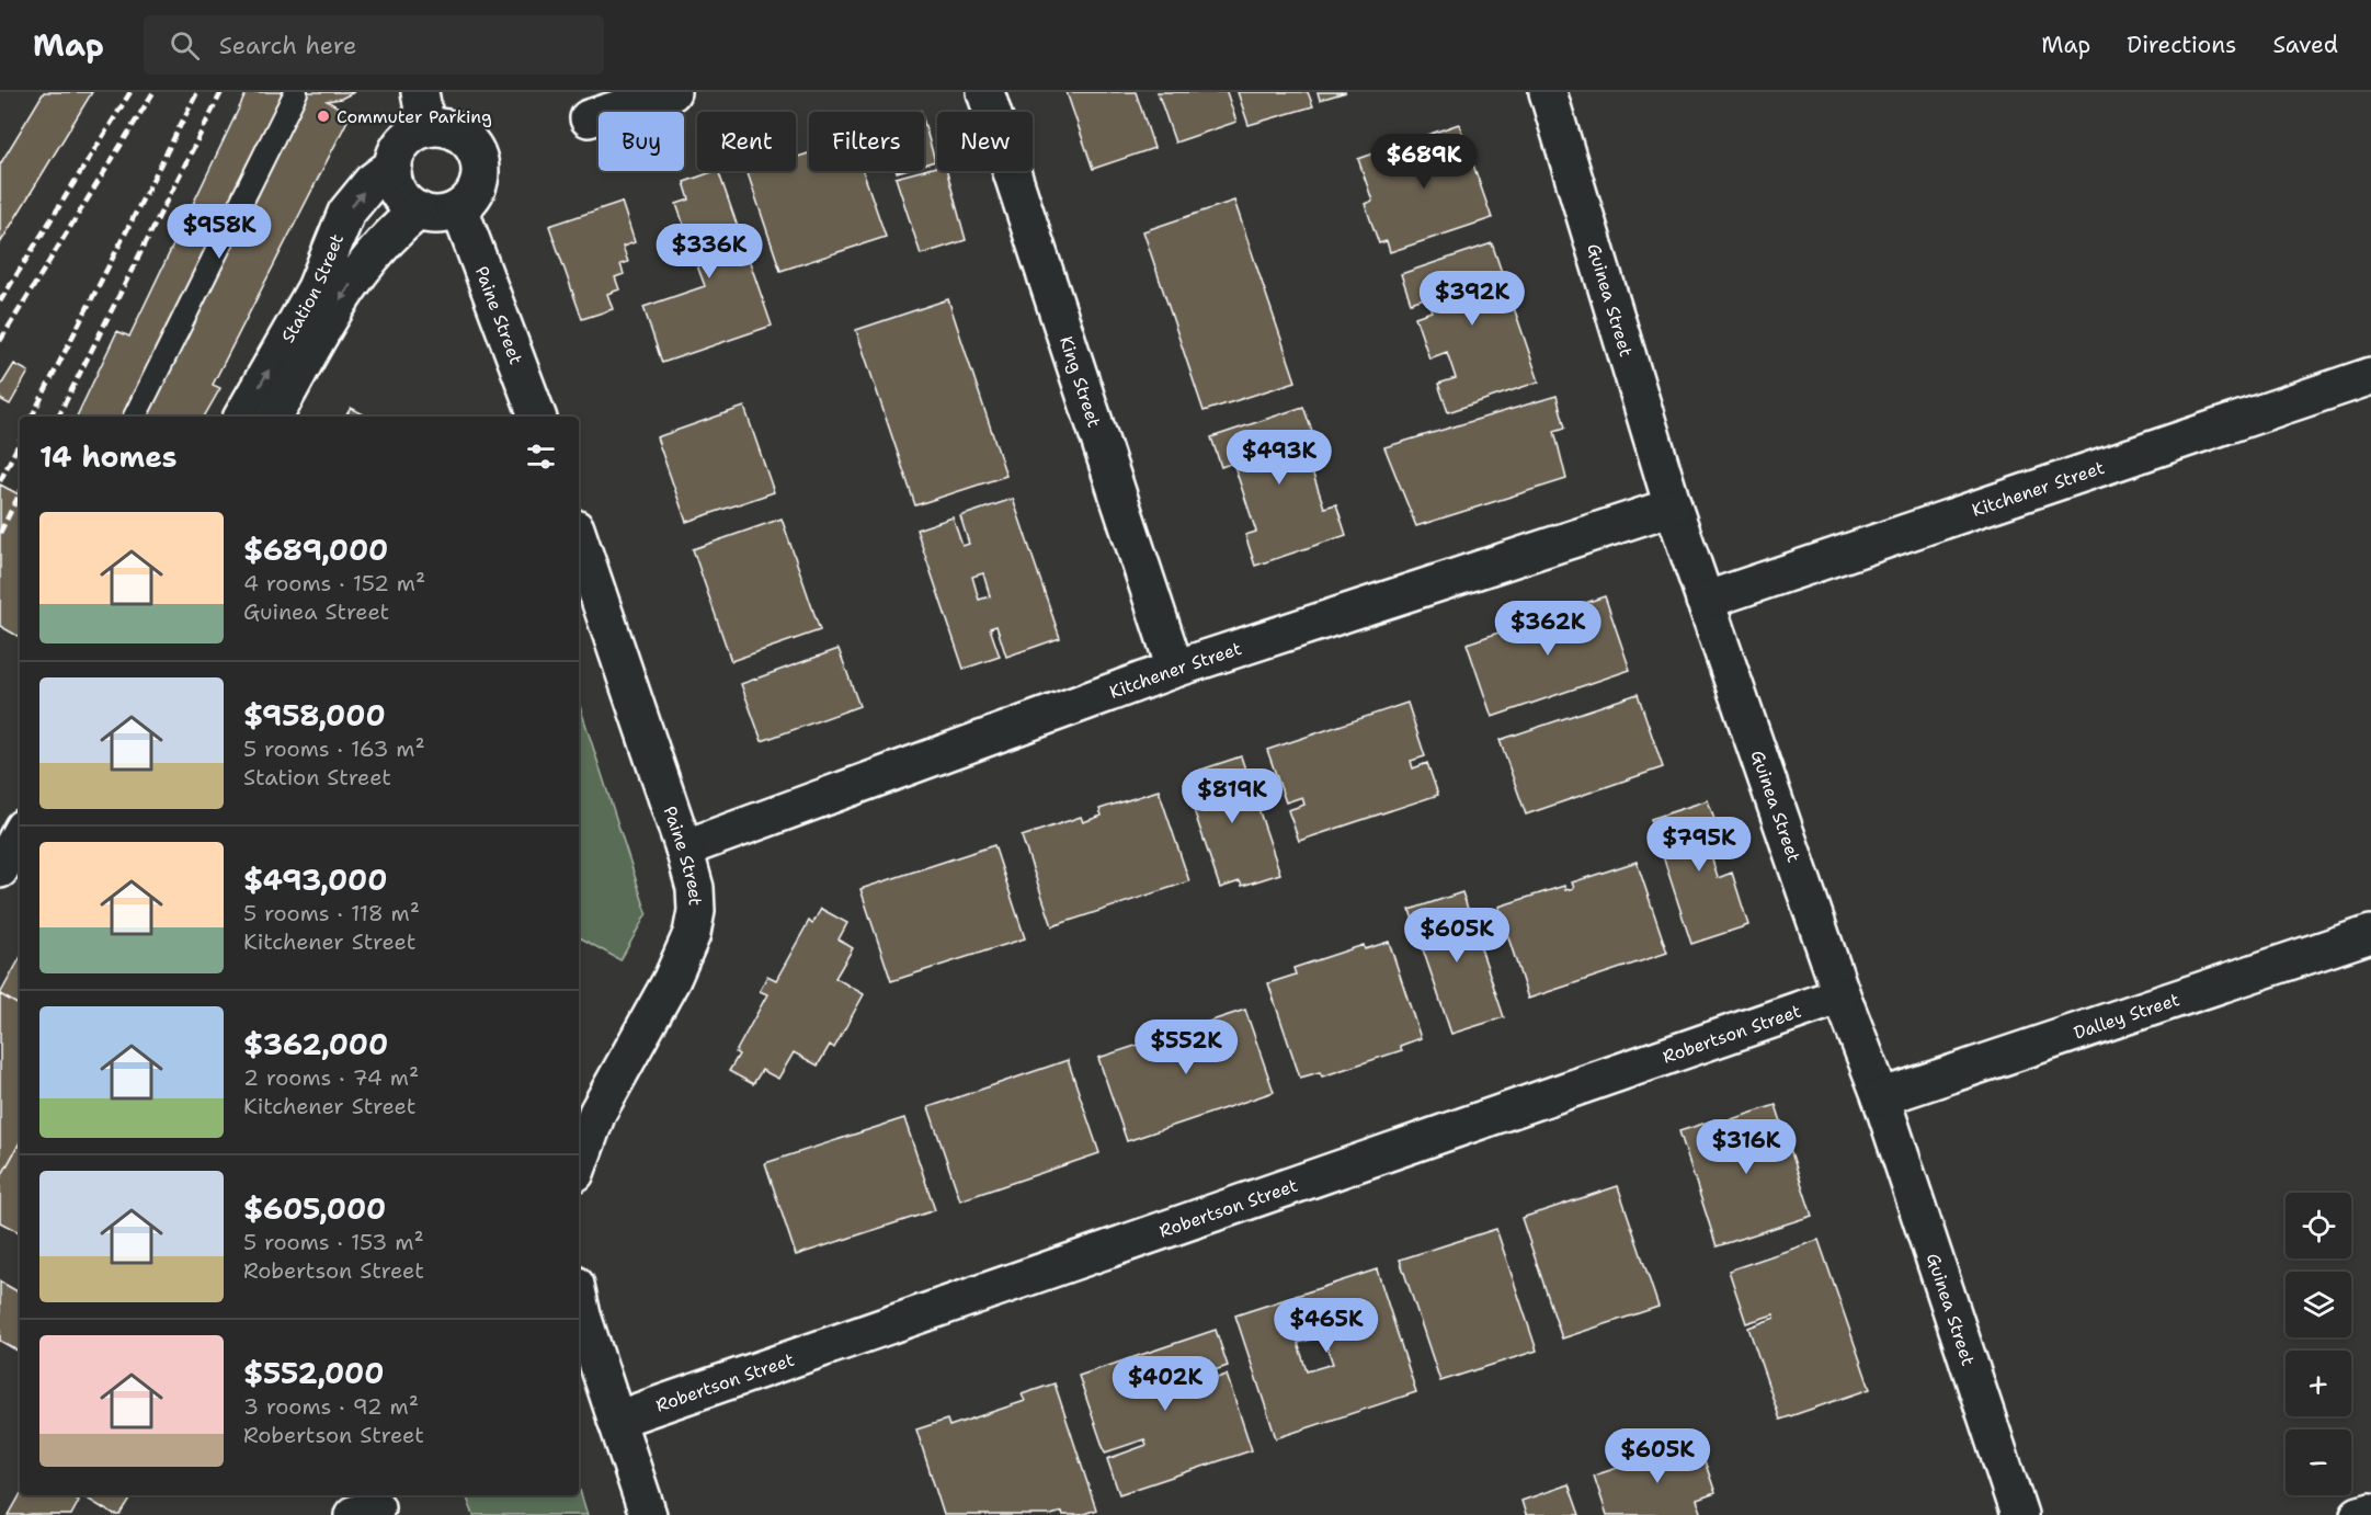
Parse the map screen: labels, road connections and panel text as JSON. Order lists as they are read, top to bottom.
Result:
{
  "streets": {
    "street": [
      "Station Street",
      "Guinea Street",
      "Paine Street",
      "King Street",
      "Kitchener Street",
      "Dalley Street",
      "Robertson Street"
    ]
  },
  "crossings": [
    ["Station Street", "Paine Street"],
    ["Guinea Street", "Kitchener Street"],
    ["Guinea Street", "Dalley Street"],
    ["Guinea Street", "Robertson Street"],
    ["Paine Street", "Kitchener Street"],
    ["King Street", "Kitchener Street"]
  ],
  "places": ["Commuter Parking"],
  "page": {
    "header": "Map",
    "search": "Search here",
    "nav": ["Map", "Directions", "Saved"],
    "chip": [
      "Buy",
      "Rent",
      "Filters",
      "New"
    ],
    "price": [
      "$689K",
      "$958K",
      "$336K",
      "$392K",
      "$493K",
      "$362K",
      "$819K",
      "$795K",
      "$605K",
      "$552K",
      "$316K",
      "$465K",
      "$402K",
      "$605K"
    ],
    "heading": "14 homes",
    "list": [
      {
        "name": "$689,000",
        "note": "4 rooms · 152 m² · Guinea Street"
      },
      {
        "name": "$958,000",
        "note": "5 rooms · 163 m² · Station Street"
      },
      {
        "name": "$493,000",
        "note": "5 rooms · 118 m² · Kitchener Street"
      },
      {
        "name": "$362,000",
        "note": "2 rooms · 74 m² · Kitchener Street"
      },
      {
        "name": "$605,000",
        "note": "5 rooms · 153 m² · Robertson Street"
      },
      {
        "name": "$552,000",
        "note": "3 rooms · 92 m² · Robertson Street"
      }
    ],
    "map_buttons": ["+", "−"]
  }
}
